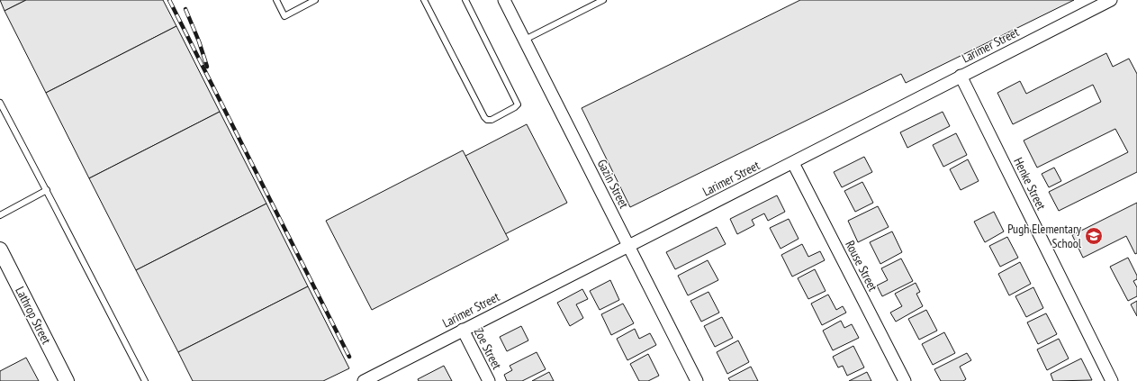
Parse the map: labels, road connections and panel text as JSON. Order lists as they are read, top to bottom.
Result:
{
  "streets": {
    "street": [
      "Larimer Street",
      "Gazin Street",
      "Henke Street",
      "Rouse Street",
      "Lathrop Street",
      "Zoe Street"
    ]
  },
  "crossings": [
    ["Larimer Street", "Gazin Street"],
    ["Larimer Street", "Henke Street"],
    ["Larimer Street", "Rouse Street"],
    ["Larimer Street", "Zoe Street"]
  ],
  "places": {
    "school or university": ["Pugh Elementary School"]
  }
}
